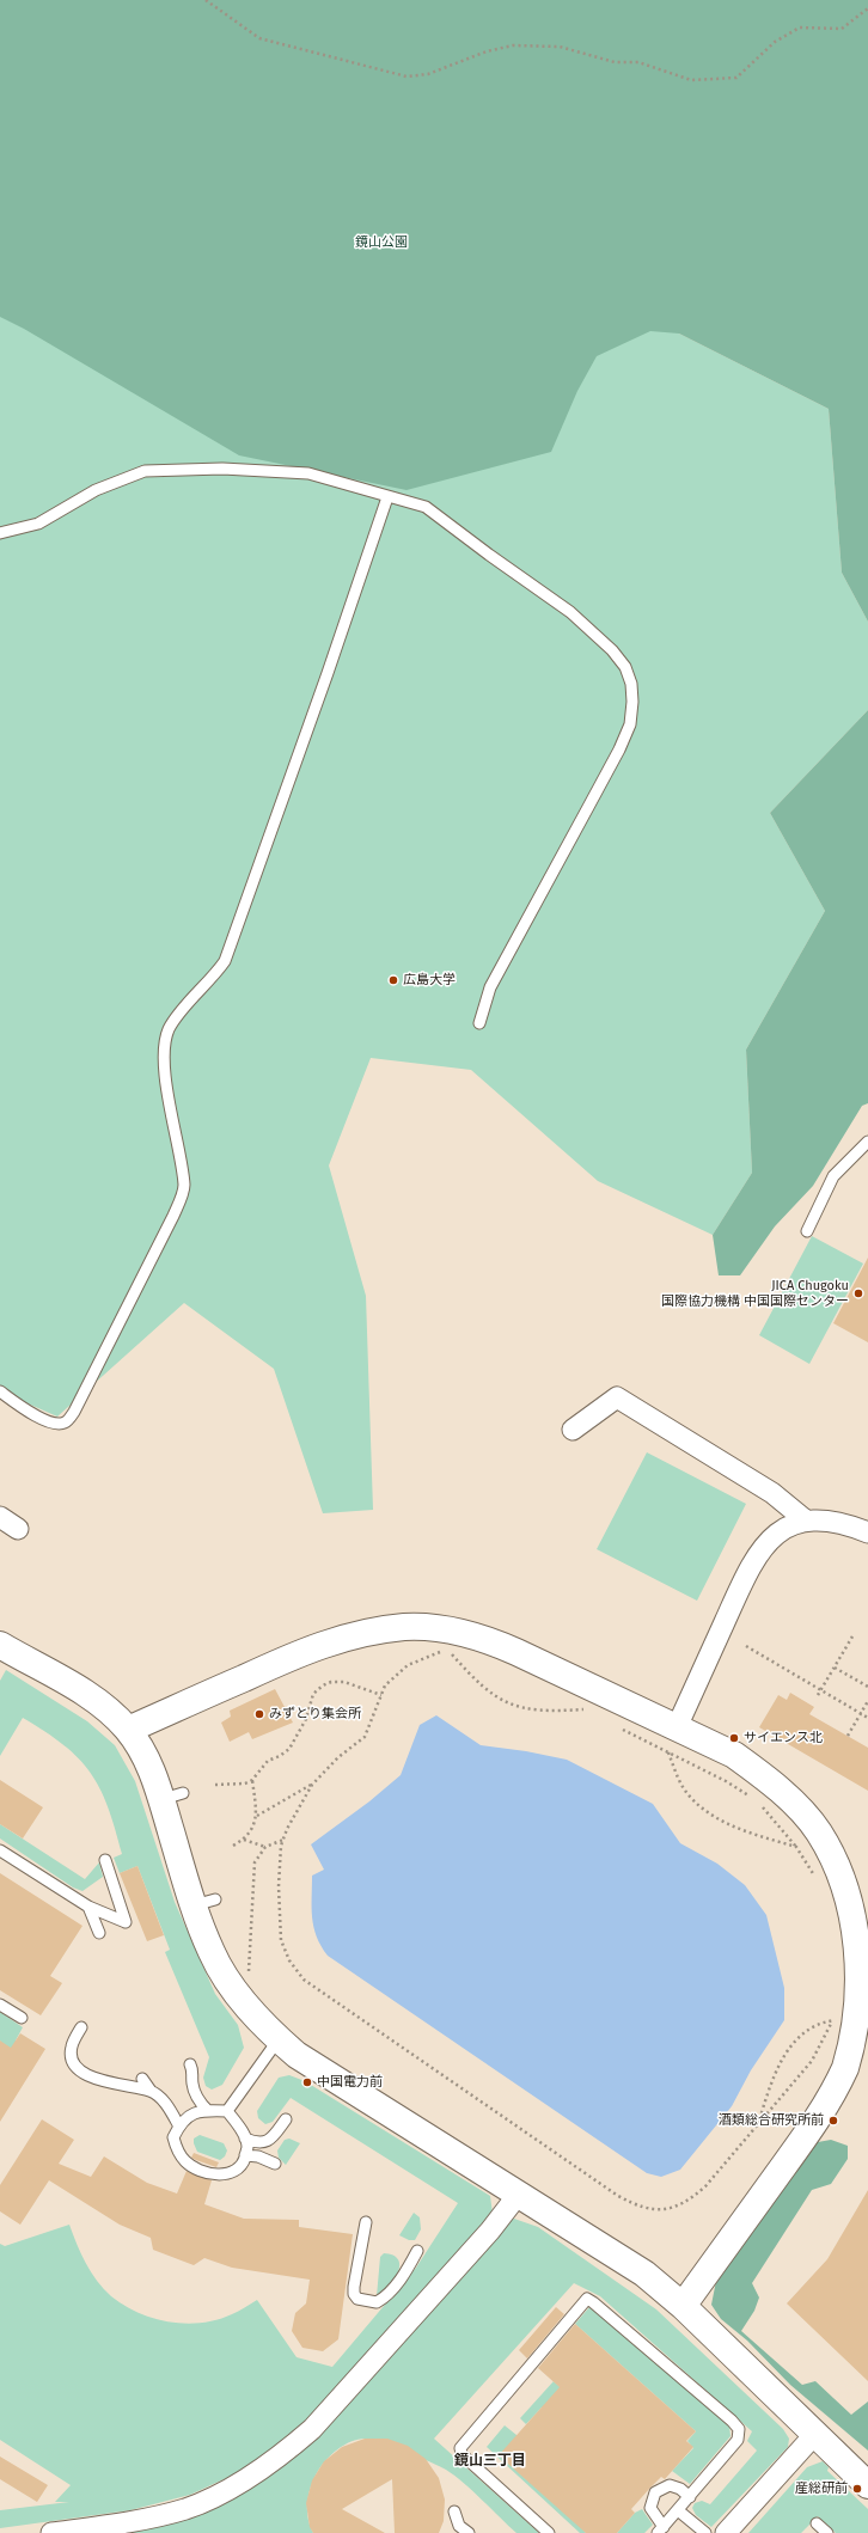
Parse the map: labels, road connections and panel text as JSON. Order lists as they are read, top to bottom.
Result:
{
  "districts": ["鏡山三丁目"],
  "parks": ["鏡山公園"],
  "places": [
    "広島大学",
    "JICA Chugoku 国際協力機構 中国国際センター",
    "みずとり集会所",
    "サイエンス北",
    "中国電力前",
    "酒類総合研究所前",
    "産総研前"
  ]
}
